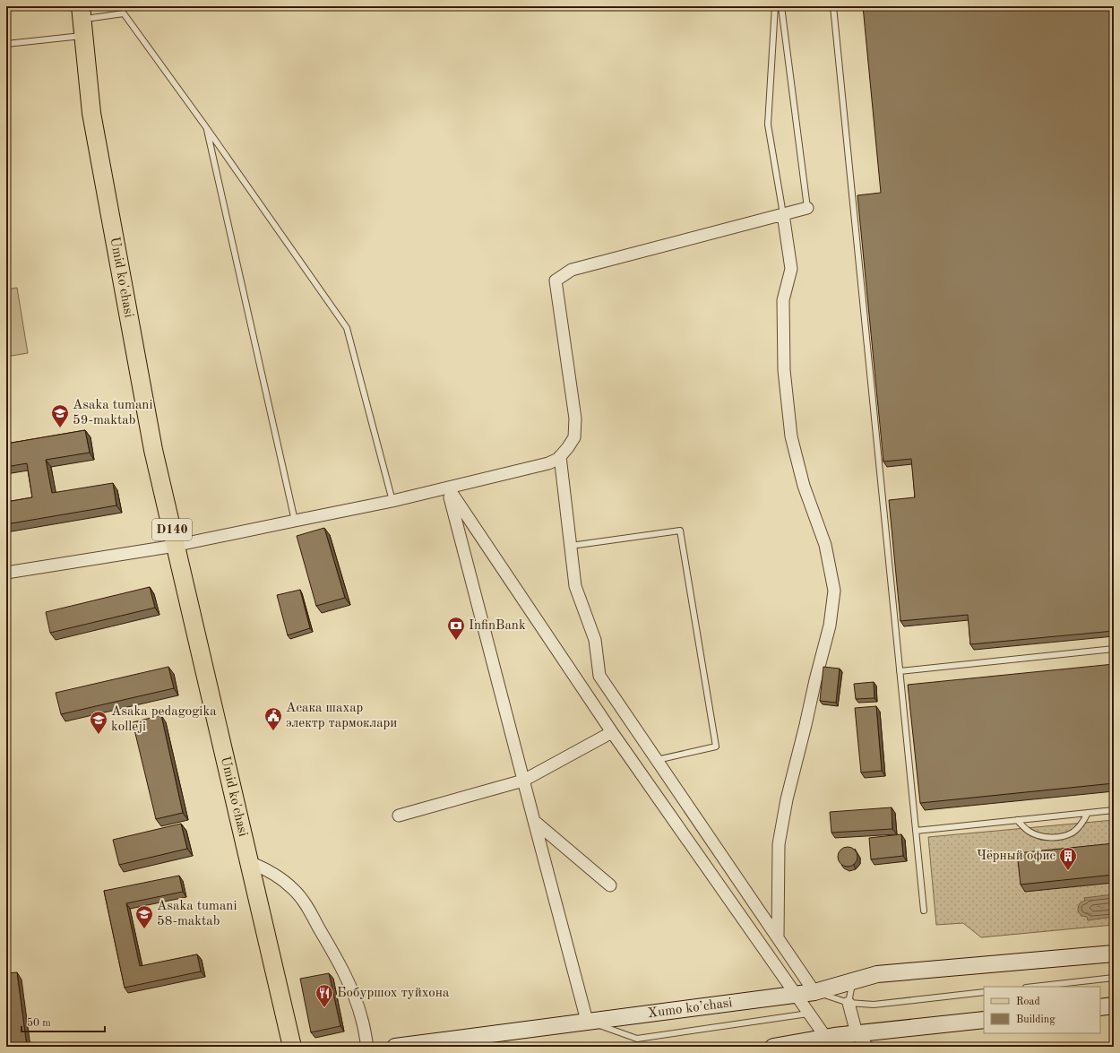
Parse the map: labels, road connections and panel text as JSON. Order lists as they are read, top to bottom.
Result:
{
  "streets": {
    "main road": ["Umid ko'chasi", "D140", "Xumo ko’chasi"]
  },
  "places": {
    "school or university": ["Asaka tumani 59-maktab", "Asaka pedagogika kolleji", "Asaka tumani 58-maktab"],
    "bank": ["InfinBank"],
    "public building": ["Асака шахар электр тармоклари"],
    "building": ["Чёрный офис"],
    "restaurant": ["Бобуршох туйхона"]
  },
  "legend": ["Road", "Building"],
  "scale_bar": "50 m"
}
